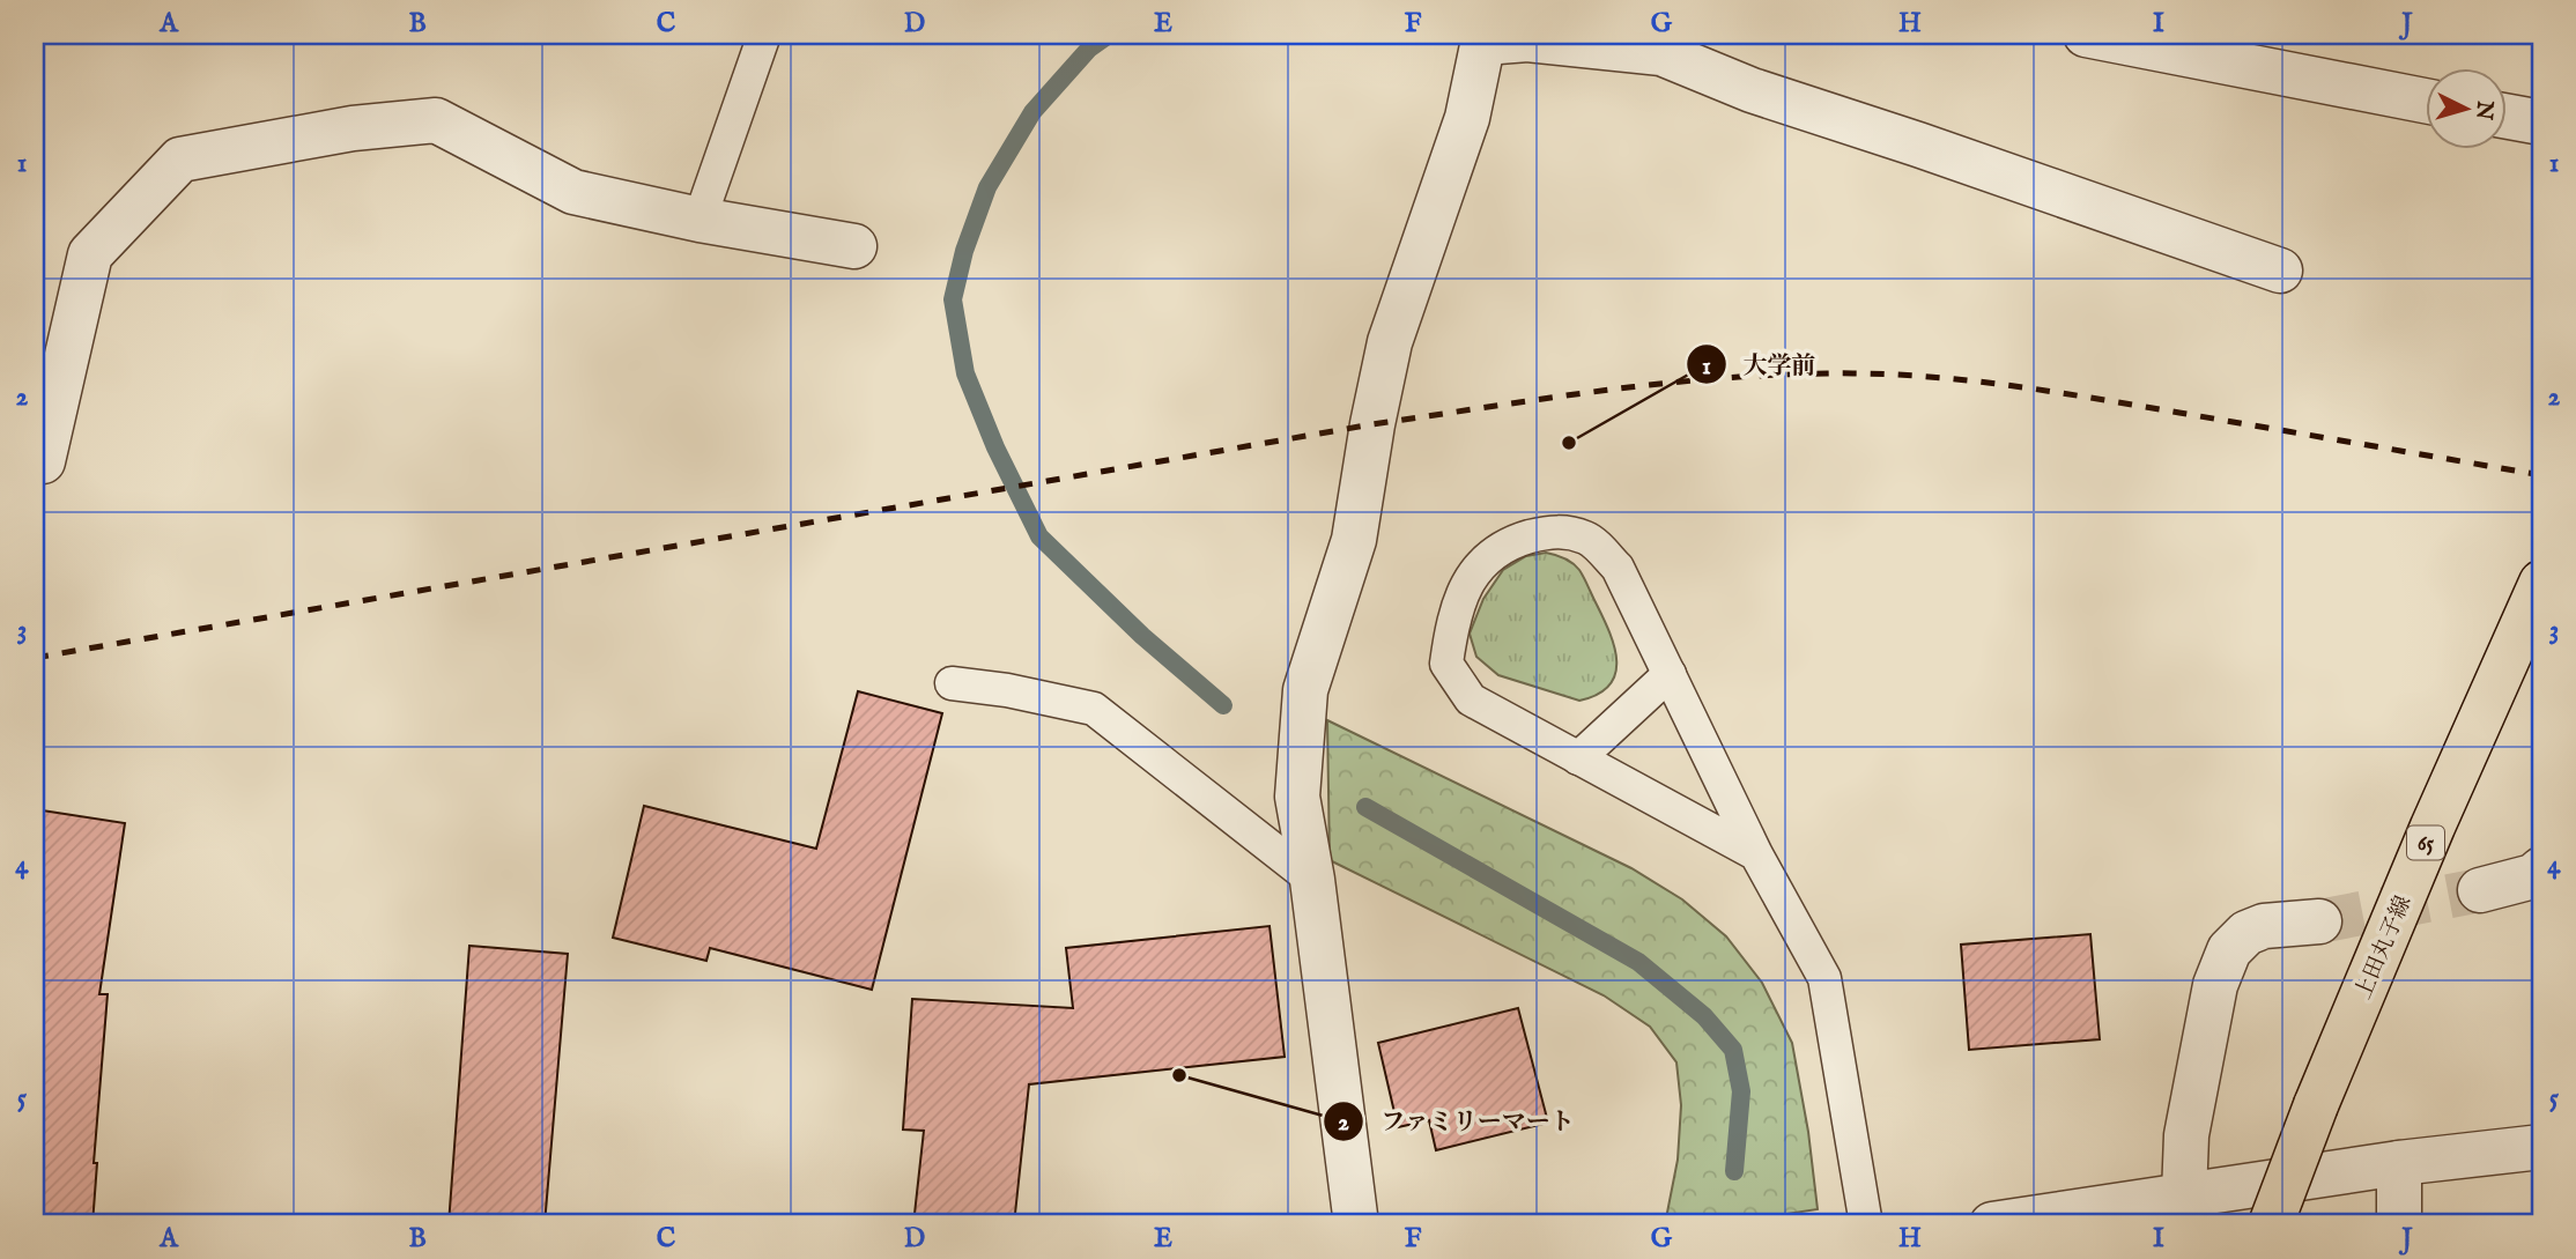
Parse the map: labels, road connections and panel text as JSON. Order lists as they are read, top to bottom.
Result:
{
  "streets": {
    "main road": ["65", "上田丸子線"]
  },
  "places": ["大学前", "ファミリーマート"],
  "north": "right",
  "grid": {
    "columns": [
      "A",
      "B",
      "C",
      "D",
      "E",
      "F",
      "G",
      "H",
      "I",
      "J"
    ],
    "rows": [
      "1",
      "2",
      "3",
      "4",
      "5"
    ]
  }
}
